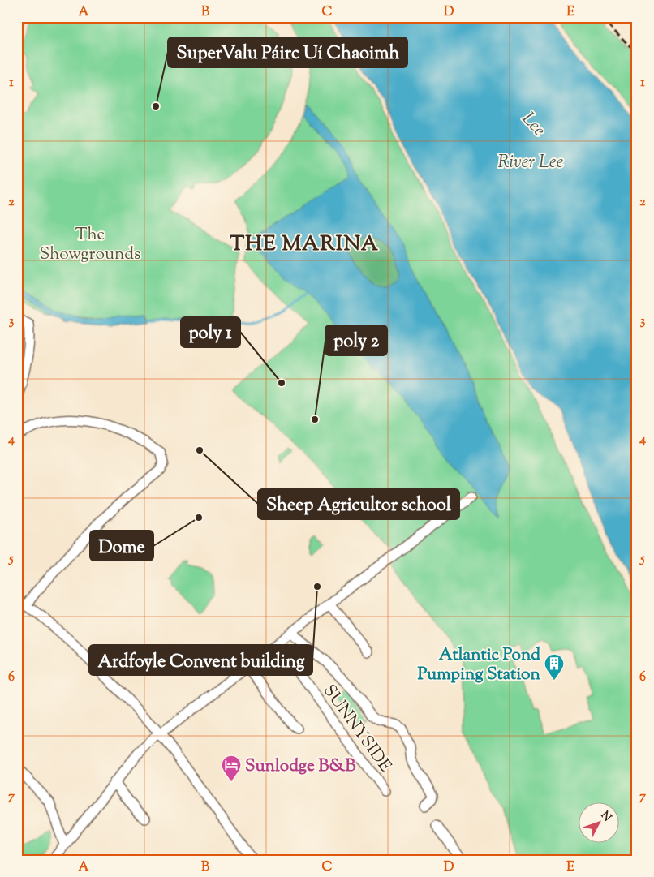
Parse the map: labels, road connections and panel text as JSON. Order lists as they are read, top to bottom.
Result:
{
  "streets": {
    "street": ["SUNNYSIDE"]
  },
  "districts": ["THE MARINA"],
  "water": ["Lee", "River Lee"],
  "parks": ["The Showgrounds"],
  "places": {
    "other": [
      "SuperValu Páirc Uí Chaoimh",
      "poly 1",
      "poly 2",
      "Sheep Agricultor school",
      "Dome",
      "Ardfoyle Convent building"
    ],
    "building": ["Atlantic Pond Pumping Station"],
    "hotel": ["Sunlodge B&B"]
  },
  "north": "top right",
  "grid": {
    "columns": [
      "A",
      "B",
      "C",
      "D",
      "E"
    ],
    "rows": [
      "1",
      "2",
      "3",
      "4",
      "5",
      "6",
      "7"
    ]
  }
}
